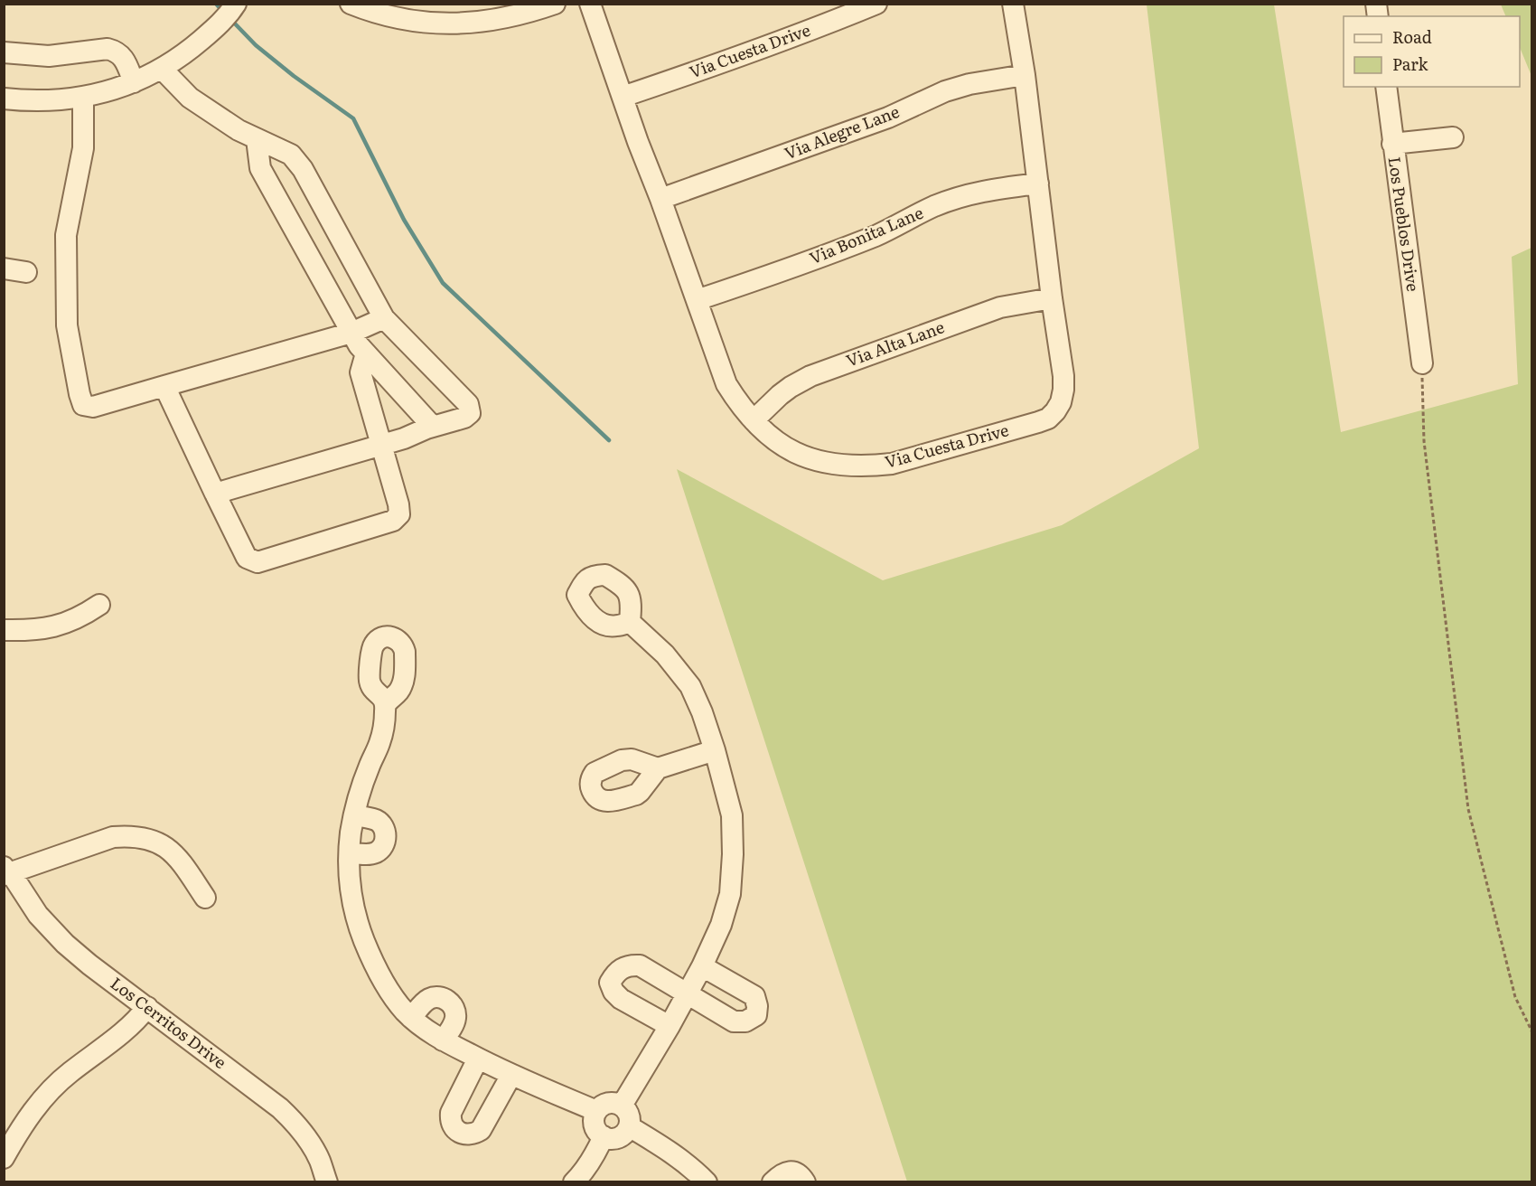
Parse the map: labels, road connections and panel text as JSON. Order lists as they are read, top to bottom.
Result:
{
  "streets": {
    "street": [
      "Via Cuesta Drive",
      "Via Alegre Lane",
      "Los Pueblos Drive",
      "Via Bonita Lane",
      "Via Alta Lane",
      "Los Cerritos Drive"
    ]
  },
  "crossings": [
    ["Via Cuesta Drive", "Via Alegre Lane"],
    ["Via Cuesta Drive", "Via Bonita Lane"],
    ["Via Cuesta Drive", "Via Alta Lane"]
  ],
  "legend": ["Road", "Park"]
}
